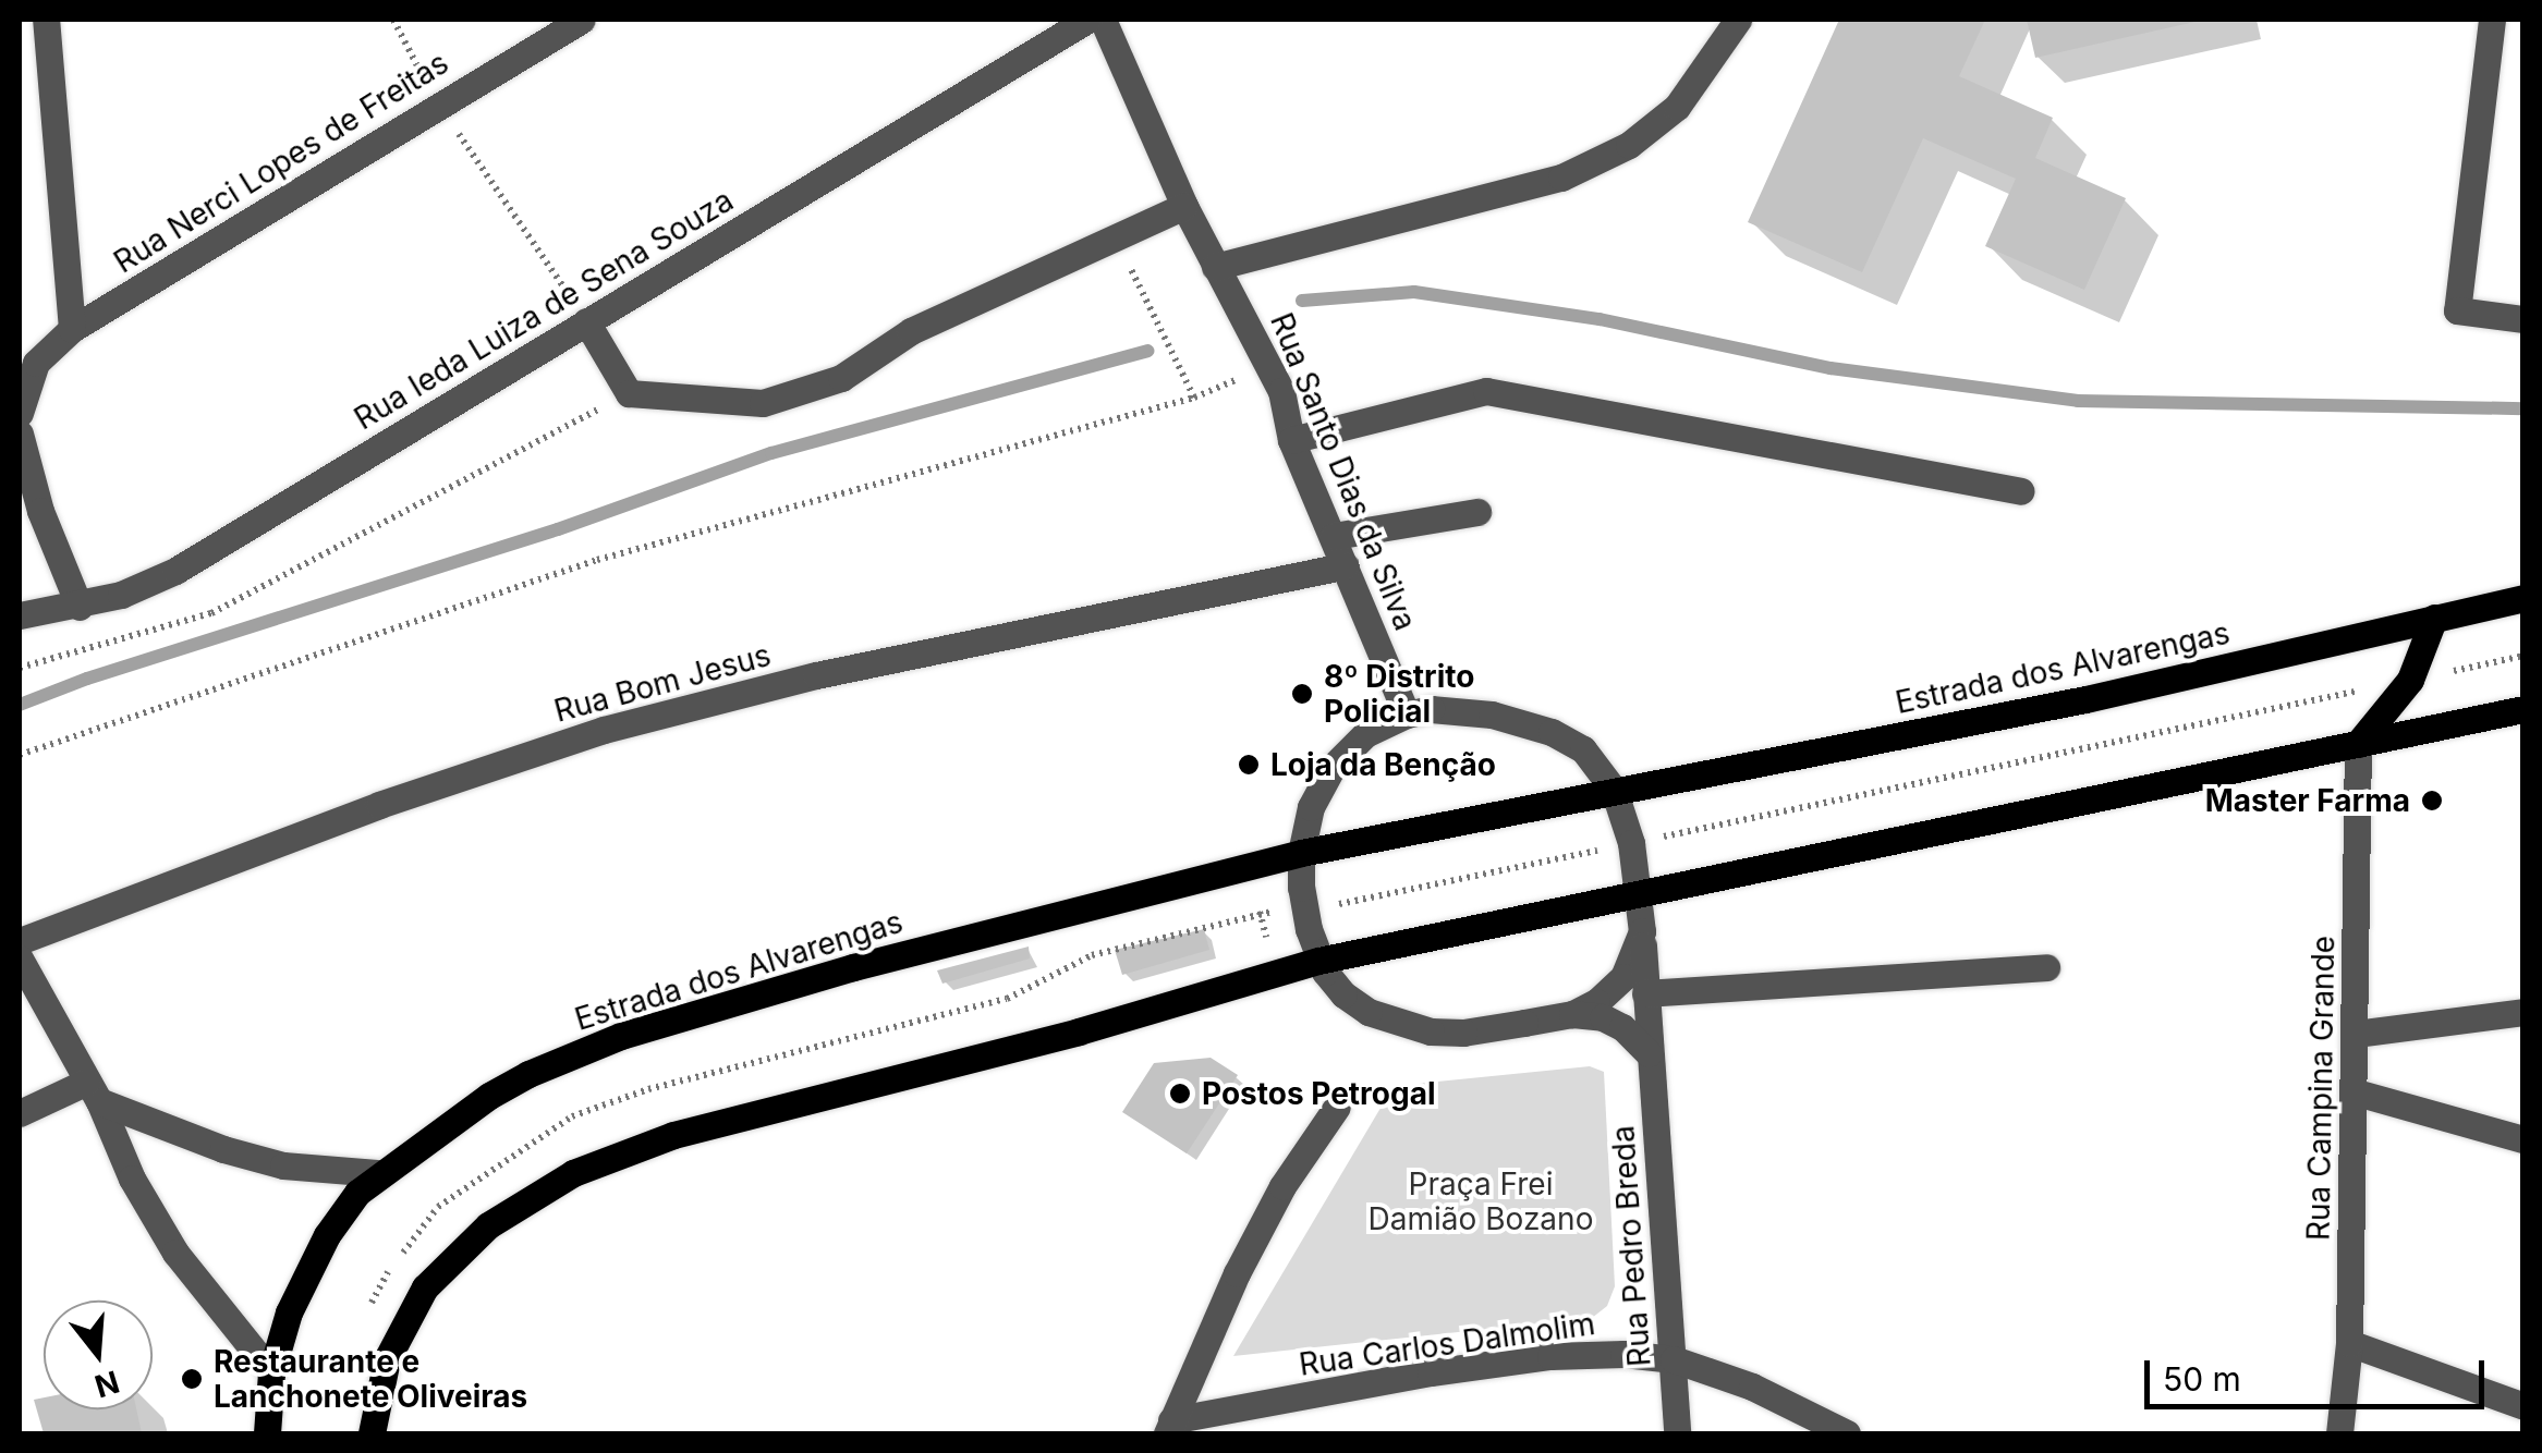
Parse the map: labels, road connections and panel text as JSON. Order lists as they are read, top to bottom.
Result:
{
  "streets": {
    "main road": ["Estrada dos Alvarengas"],
    "street": [
      "Rua Nerci Lopes de Freitas",
      "Rua Ieda Luiza de Sena Souza",
      "Rua Santo Dias da Silva",
      "Rua Bom Jesus",
      "Rua Campina Grande",
      "Rua Pedro Breda",
      "Rua Carlos Dalmolim"
    ]
  },
  "crossings": [
    ["Rua Santo Dias da Silva", "Rua Bom Jesus"],
    ["Rua Pedro Breda", "Rua Carlos Dalmolim"]
  ],
  "parks": ["Praça Frei Damião Bozano"],
  "places": [
    "8º Distrito Policial",
    "Loja da Benção",
    "Master Farma",
    "Postos Petrogal",
    "Restaurante e Lanchonete Oliveiras"
  ],
  "scale_bar": "50 m",
  "north": "bottom"
}
